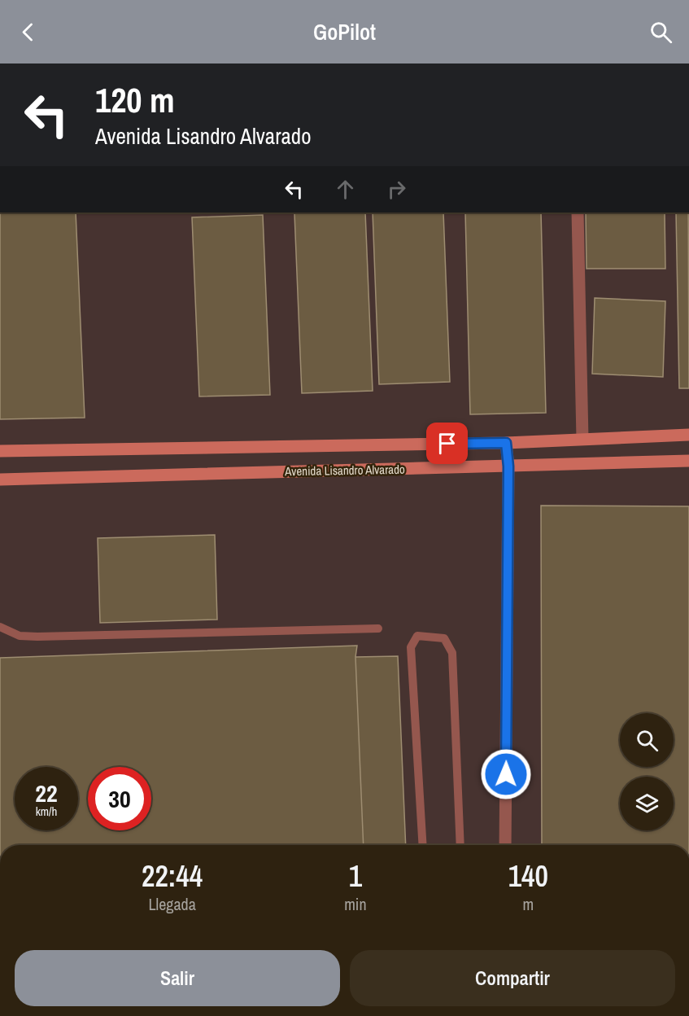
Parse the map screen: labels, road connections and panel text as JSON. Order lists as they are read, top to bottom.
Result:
{
  "streets": {
    "street": ["Avenida Lisandro Alvarado"]
  },
  "page": {
    "header": "GoPilot",
    "turn": ["120 m", "Avenida Lisandro Alvarado"],
    "speed": "22 km/h",
    "limit": "30",
    "eta": [
      "22:44",
      "Llegada",
      "1",
      "min",
      "140",
      "m"
    ],
    "buttons": ["Salir", "Compartir"]
  }
}
